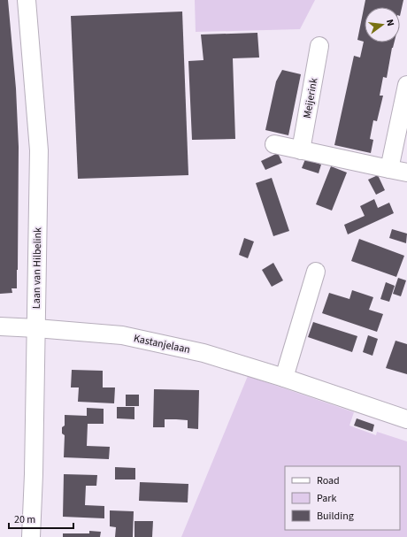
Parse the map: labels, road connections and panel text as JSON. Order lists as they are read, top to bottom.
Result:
{
  "streets": {
    "street": ["Meijerink", "Laan van Hilbelink", "Kastanjelaan"]
  },
  "crossings": [
    ["Laan van Hilbelink", "Kastanjelaan"]
  ],
  "legend": ["Road", "Park", "Building"],
  "scale_bar": "20 m",
  "north": "right"
}
